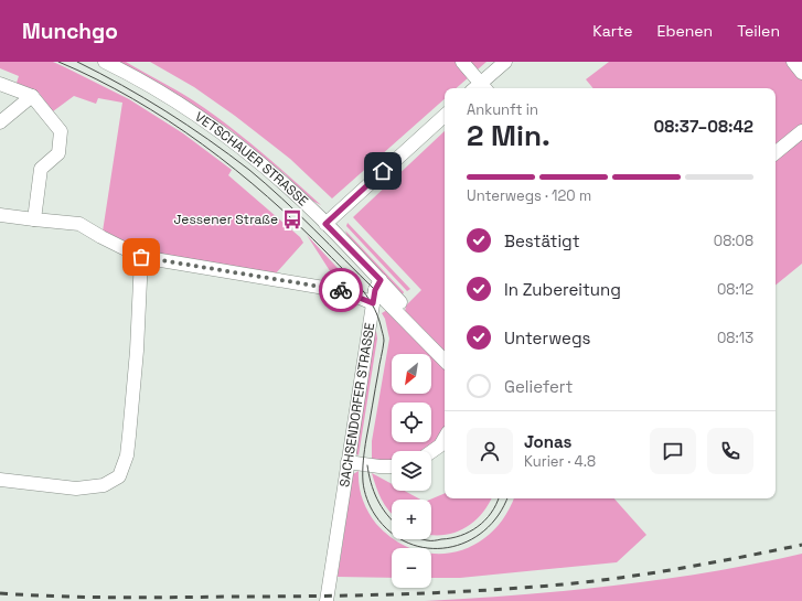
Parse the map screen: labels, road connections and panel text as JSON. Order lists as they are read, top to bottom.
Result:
{
  "streets": {
    "street": ["VETSCHAUER STRASSE", "SACHSENDORFER STRASSE"]
  },
  "crossings": [
    ["VETSCHAUER STRASSE", "SACHSENDORFER STRASSE"]
  ],
  "places": {
    "bus stop": ["Jessener Straße"]
  },
  "north": "bottom left",
  "page": {
    "header": "Munchgo",
    "nav": ["Karte", "Ebenen", "Teilen"],
    "heading": ["2 Min.", "Ankunft in", "08:37–08:42"],
    "panel": ["Jonas", "Kurier · 4.8"],
    "bar": "Unterwegs · 120 m",
    "list": [
      ["Bestätigt", "08:08"],
      ["In Zubereitung", "08:12"],
      ["Unterwegs", "08:13"],
      "Geliefert"
    ],
    "map_buttons": ["+", "−"]
  }
}
